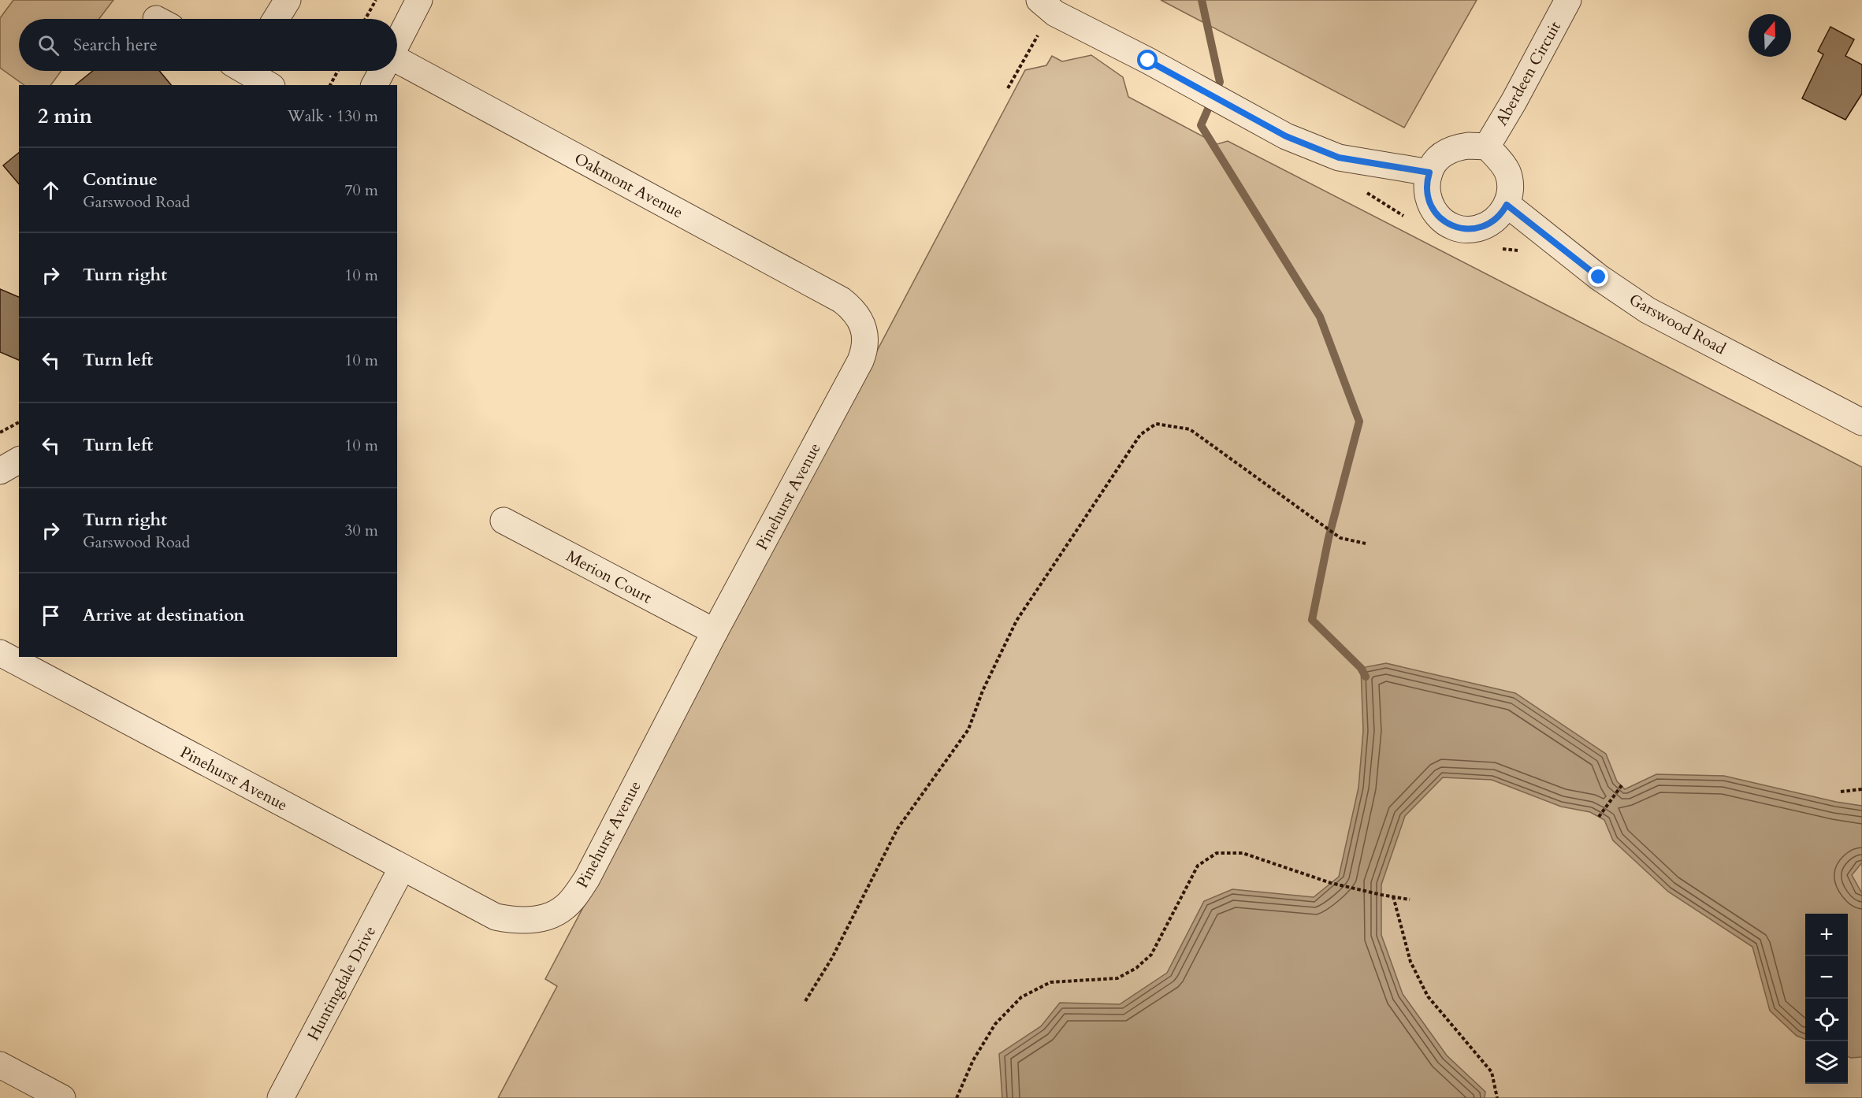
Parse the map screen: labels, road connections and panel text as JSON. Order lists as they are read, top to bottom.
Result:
{
  "streets": {
    "street": [
      "Aberdeen Circuit",
      "Oakmont Avenue",
      "Garswood Road",
      "Pinehurst Avenue",
      "Merion Court",
      "Huntingdale Drive"
    ]
  },
  "crossings": [
    ["Aberdeen Circuit", "Garswood Road"],
    ["Oakmont Avenue", "Pinehurst Avenue"],
    ["Pinehurst Avenue", "Merion Court"],
    ["Pinehurst Avenue", "Huntingdale Drive"]
  ],
  "north": "top",
  "page": {
    "search": "Search here",
    "heading": ["2 min", "Walk · 130 m"],
    "list": [
      ["Continue", "Garswood Road", "70 m"],
      ["Turn right", "10 m"],
      ["Turn left", "10 m"],
      ["Turn left", "10 m"],
      ["Turn right", "Garswood Road", "30 m"],
      "Arrive at destination"
    ],
    "map_buttons": ["+", "−"]
  }
}
